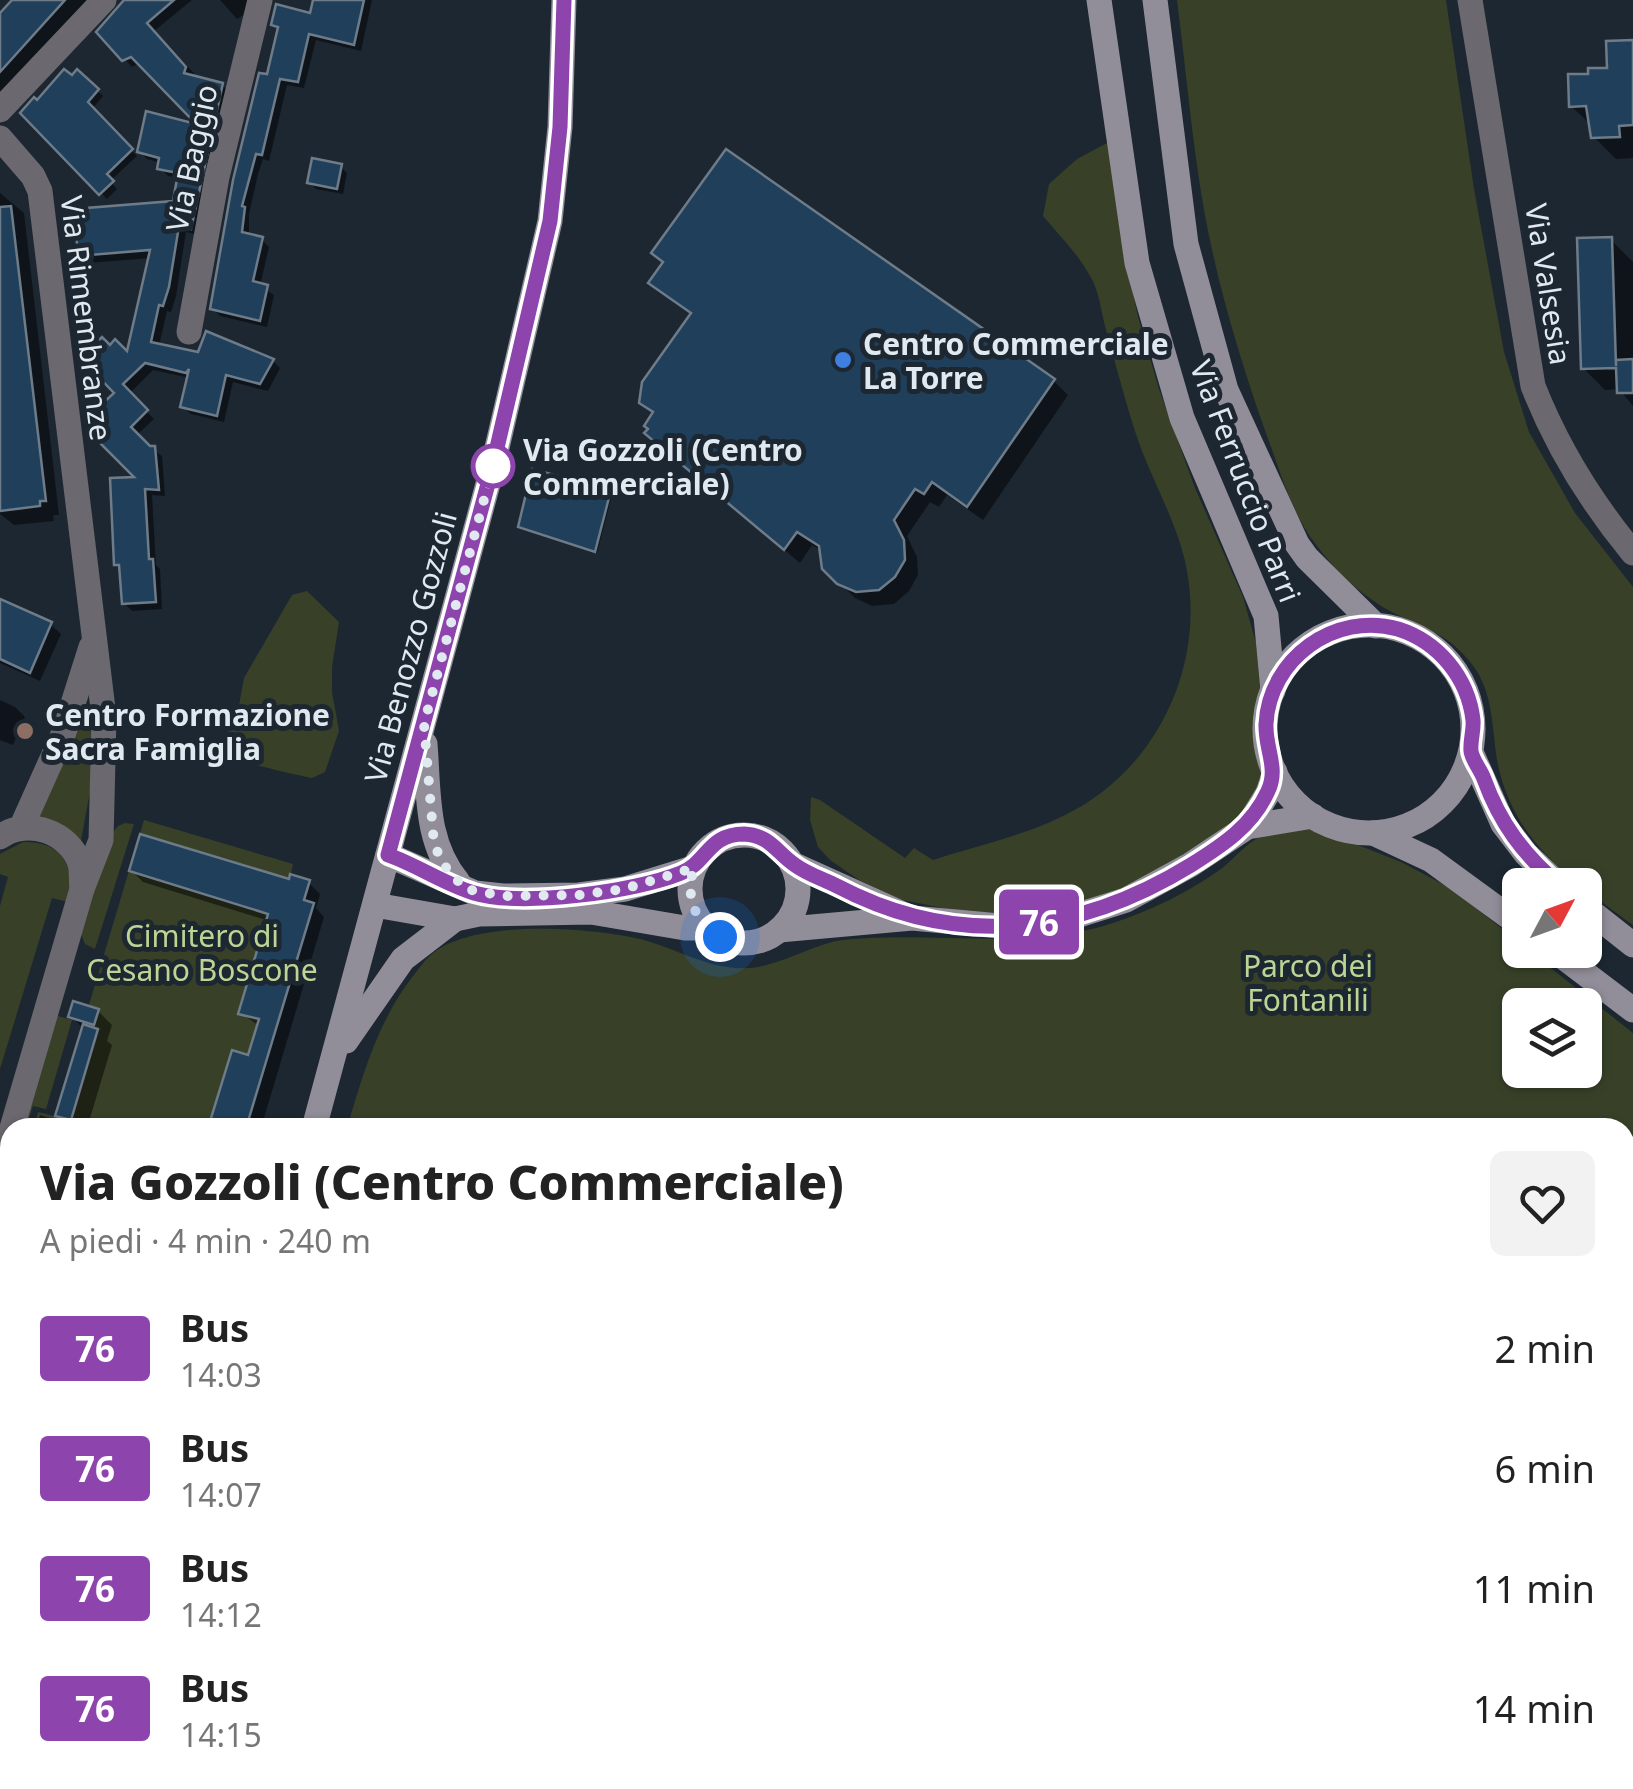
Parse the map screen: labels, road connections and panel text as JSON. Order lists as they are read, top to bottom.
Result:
{
  "streets": {
    "street": [
      "Via Baggio",
      "Via Valsesia",
      "Via Rimembranze",
      "Via Ferruccio Parri",
      "Via Benozzo Gozzoli"
    ]
  },
  "parks": ["Cimitero di Cesano Boscone", "Parco dei Fontanili"],
  "places": ["Centro Commerciale La Torre", "Via Gozzoli (Centro Commerciale)", "Centro Formazione Sacra Famiglia"],
  "lines": ["bus line 76"],
  "north": "top right",
  "page": {
    "on_map": "76",
    "heading": ["Via Gozzoli (Centro Commerciale)", "A piedi · 4 min · 240 m"],
    "list": [
      {
        "mark": "76",
        "name": "Bus",
        "note": "14:03",
        "value": "2 min"
      },
      {
        "mark": "76",
        "name": "Bus",
        "note": "14:07",
        "value": "6 min"
      },
      {
        "mark": "76",
        "name": "Bus",
        "note": "14:12",
        "value": "11 min"
      },
      {
        "mark": "76",
        "name": "Bus",
        "note": "14:15",
        "value": "14 min"
      }
    ]
  }
}
